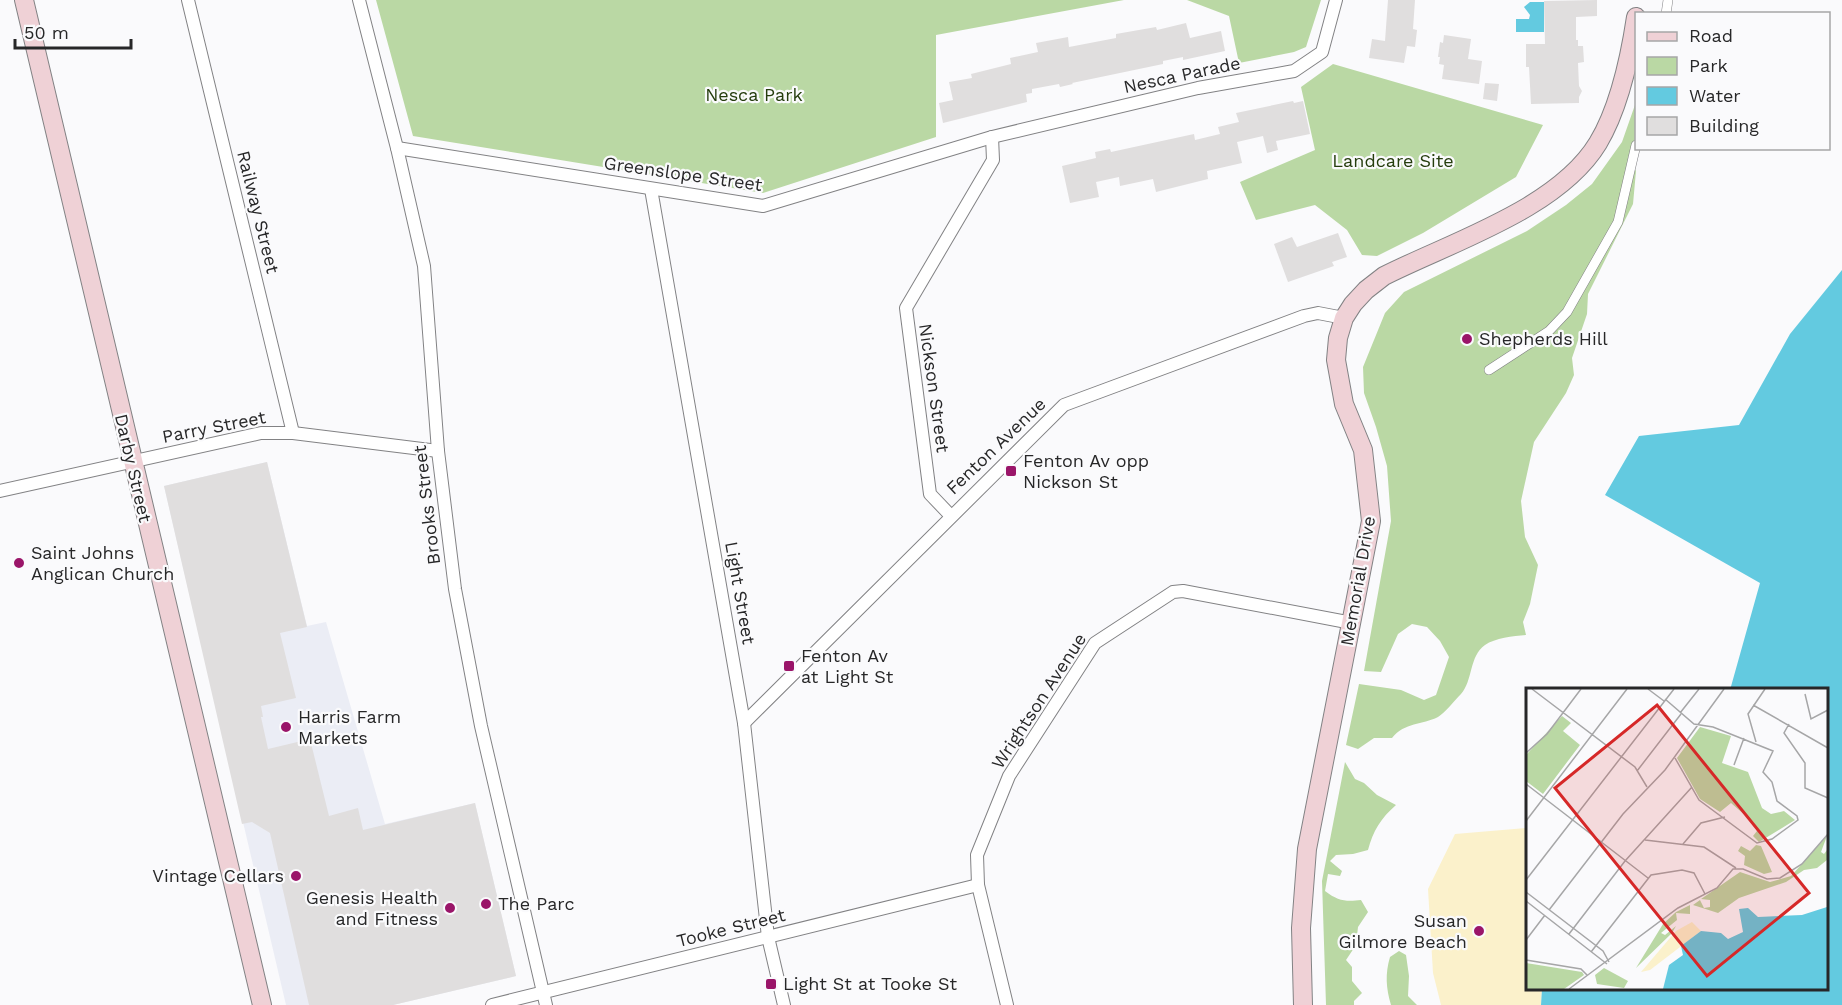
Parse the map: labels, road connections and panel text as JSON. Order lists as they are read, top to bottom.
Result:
{
  "streets": {
    "main road": ["Darby Street", "Memorial Drive"],
    "street": [
      "Nesca Parade",
      "Greenslope Street",
      "Railway Street",
      "Nickson Street",
      "Parry Street",
      "Fenton Avenue",
      "Brooks Street",
      "Light Street",
      "Wrightson Avenue",
      "Tooke Street"
    ]
  },
  "crossings": [
    ["Nesca Parade", "Greenslope Street"],
    ["Nesca Parade", "Nickson Street"],
    ["Greenslope Street", "Nickson Street"],
    ["Greenslope Street", "Brooks Street"],
    ["Greenslope Street", "Light Street"],
    ["Railway Street", "Parry Street"],
    ["Nickson Street", "Fenton Avenue"],
    ["Parry Street", "Darby Street"],
    ["Parry Street", "Brooks Street"],
    ["Fenton Avenue", "Memorial Drive"],
    ["Fenton Avenue", "Light Street"],
    ["Brooks Street", "Tooke Street"],
    ["Memorial Drive", "Wrightson Avenue"],
    ["Light Street", "Tooke Street"],
    ["Wrightson Avenue", "Tooke Street"]
  ],
  "parks": ["Nesca Park", "Landcare Site"],
  "places": {
    "other": [
      "Shepherds Hill",
      "Saint Johns Anglican Church",
      "Harris Farm Markets",
      "Vintage Cellars",
      "The Parc",
      "Genesis Health and Fitness",
      "Susan Gilmore Beach"
    ],
    "transit": ["Fenton Av opp Nickson St", "Fenton Av at Light St", "Light St at Tooke St"]
  },
  "legend": [
    "Road",
    "Park",
    "Water",
    "Building"
  ],
  "scale_bar": "50 m"
}
